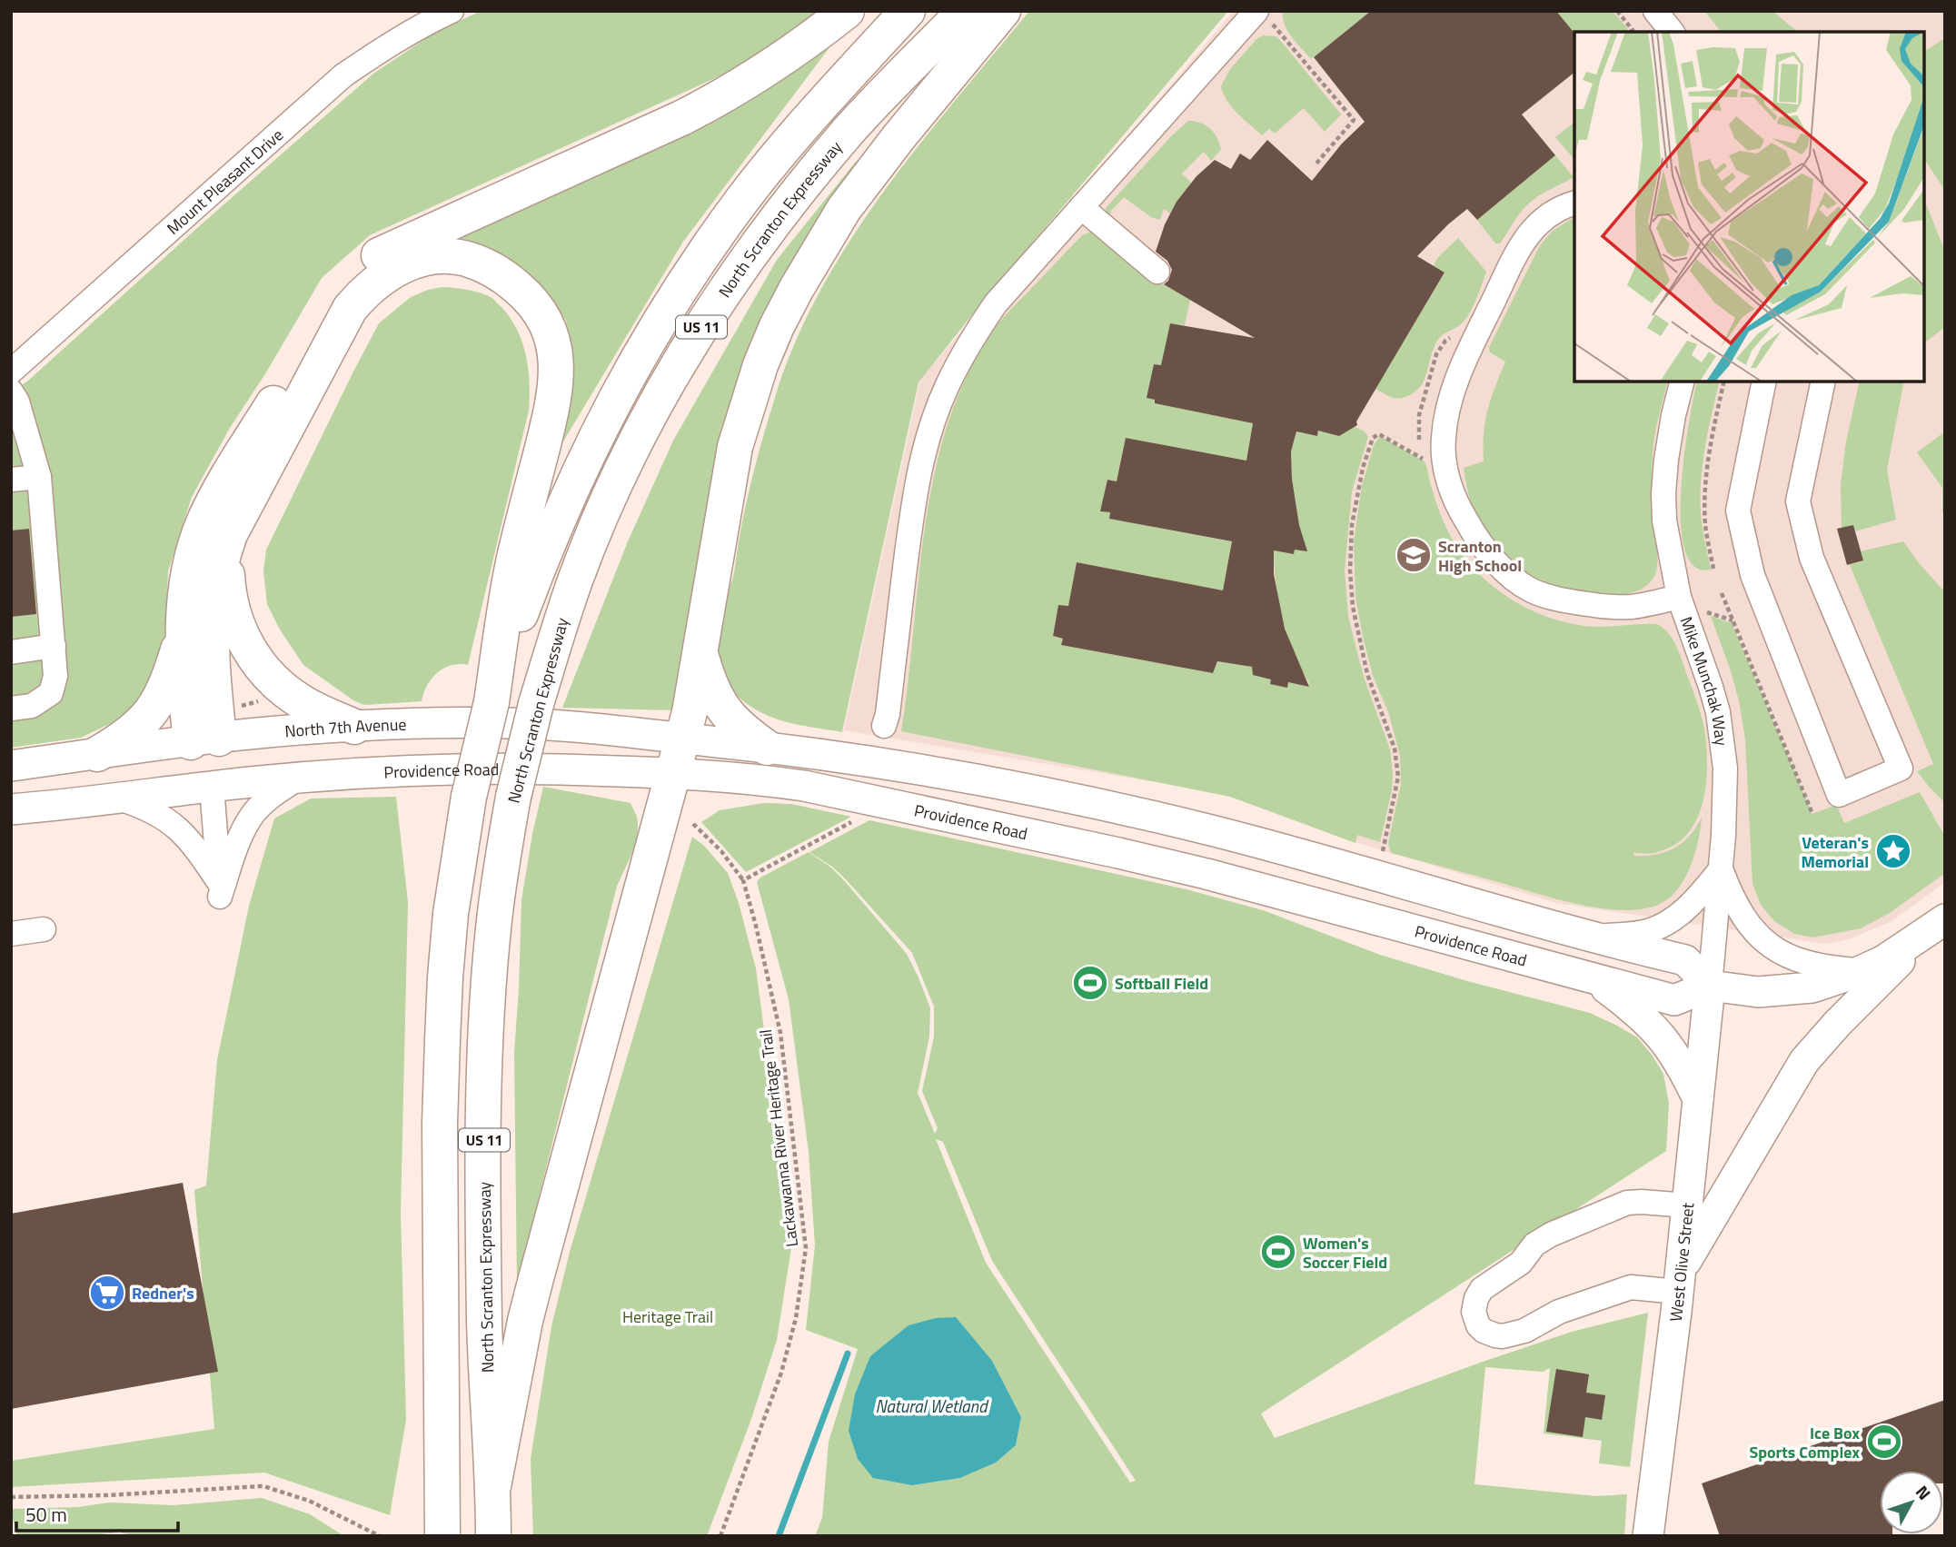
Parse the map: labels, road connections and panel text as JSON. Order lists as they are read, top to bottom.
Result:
{
  "streets": {
    "highway": ["North Scranton Expressway", "US 11"],
    "main road": ["North 7th Avenue", "Providence Road", "West Olive Street"],
    "street": ["Mount Pleasant Drive", "Mike Munchak Way"],
    "path": ["Lackawanna River Heritage Trail"]
  },
  "crossings": [
    ["Mike Munchak Way", "Providence Road"],
    ["Mike Munchak Way", "West Olive Street"],
    ["Providence Road", "West Olive Street"]
  ],
  "water": ["Natural Wetland"],
  "parks": ["Heritage Trail"],
  "places": {
    "school or university": ["Scranton High School"],
    "place": ["Veteran's Memorial"],
    "sports": ["Softball Field", "Women's Soccer Field", "Ice Box Sports Complex"],
    "supermarket": ["Redner's"]
  },
  "scale_bar": "50 m",
  "north": "top right"
}
